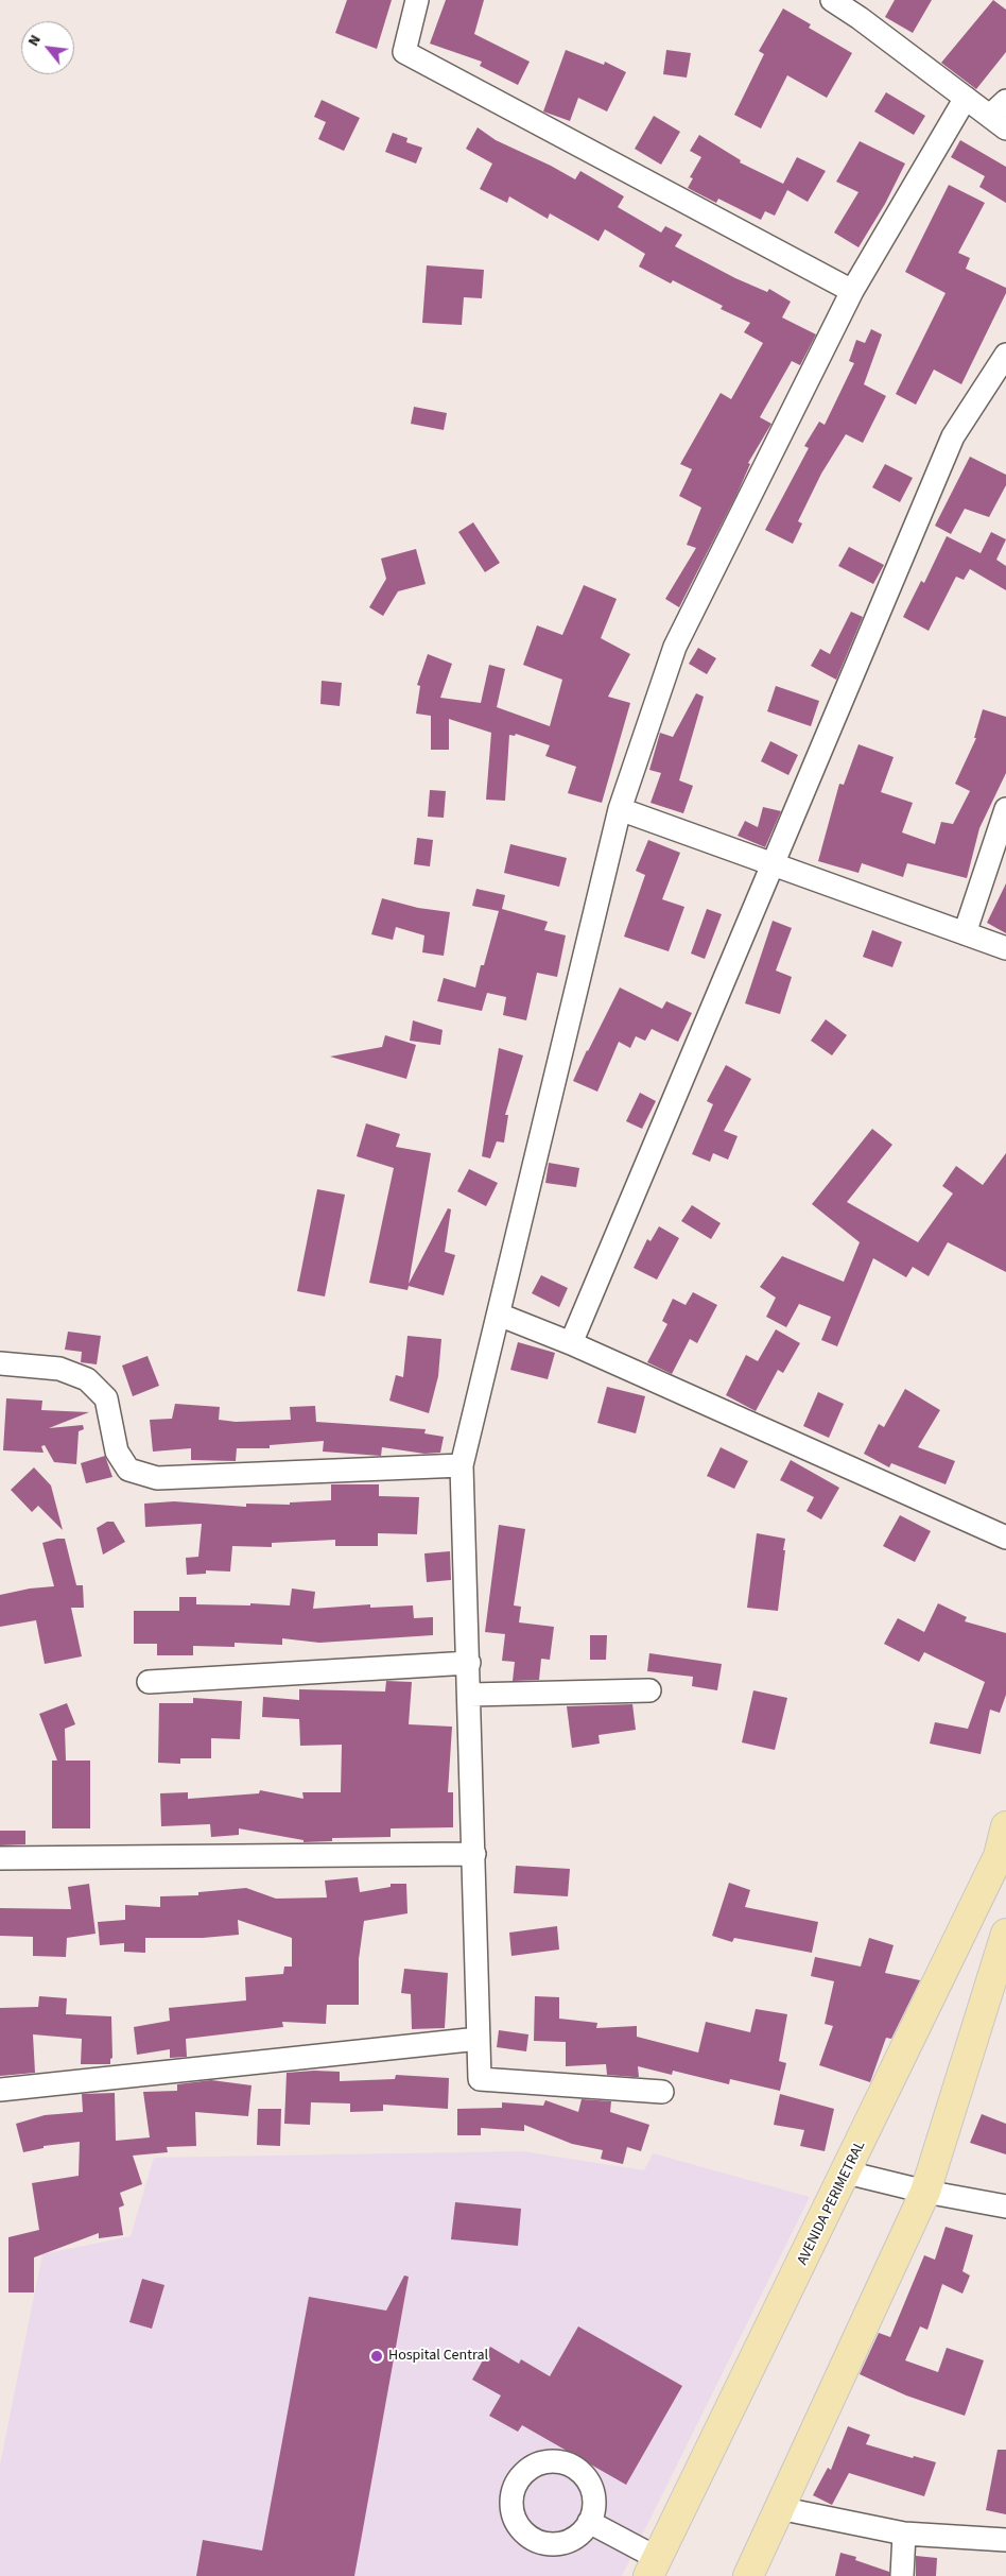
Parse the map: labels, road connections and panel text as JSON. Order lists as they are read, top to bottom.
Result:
{
  "streets": {
    "main road": ["AVENIDA PERIMETRAL"]
  },
  "places": ["Hospital Central"],
  "north": "top left"
}
